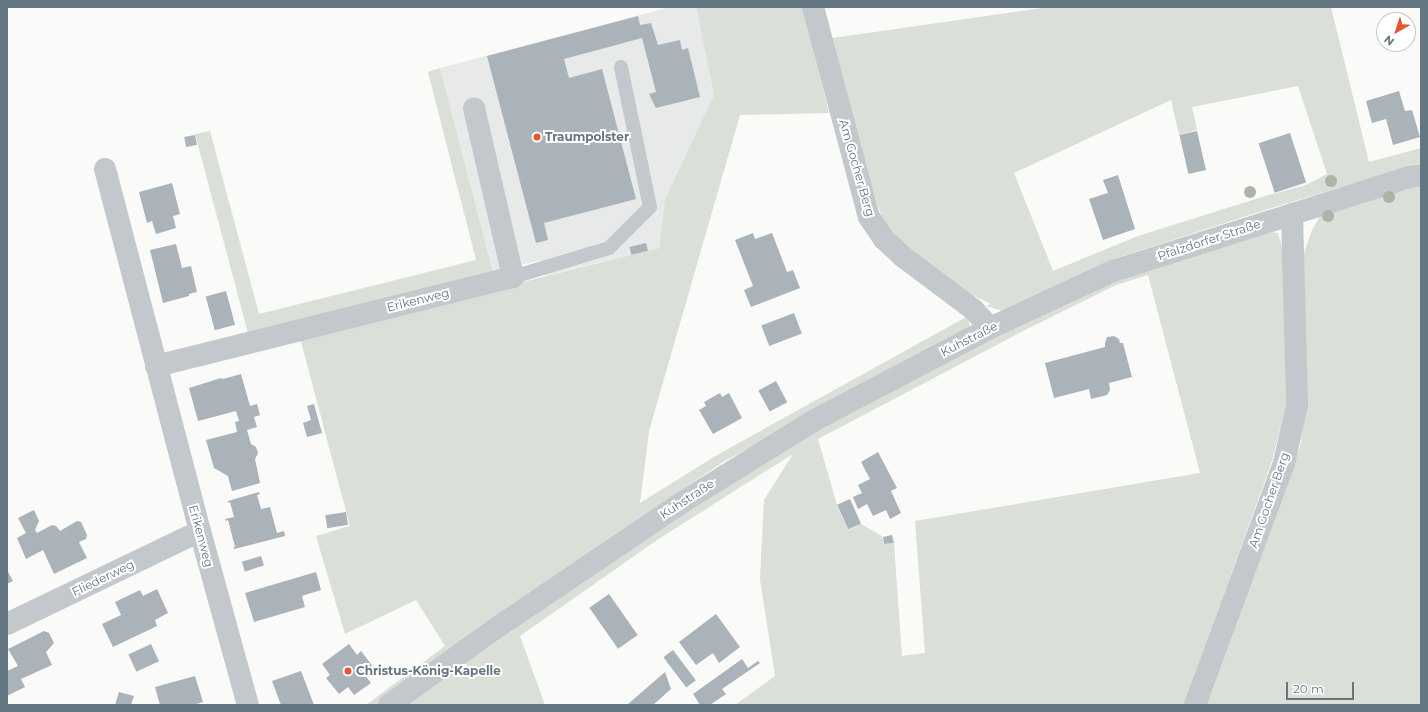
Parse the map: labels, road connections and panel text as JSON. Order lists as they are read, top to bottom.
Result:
{
  "streets": {
    "street": [
      "Am Gocher Berg",
      "Pfalzdorfer Straße",
      "Erikenweg",
      "Kuhstraße",
      "Fliederweg"
    ]
  },
  "crossings": [
    ["Am Gocher Berg", "Pfalzdorfer Straße"],
    ["Am Gocher Berg", "Kuhstraße"],
    ["Pfalzdorfer Straße", "Kuhstraße"],
    ["Erikenweg", "Fliederweg"]
  ],
  "places": ["Traumpolster", "Christus-König-Kapelle"],
  "scale_bar": "20 m",
  "north": "bottom left"
}
